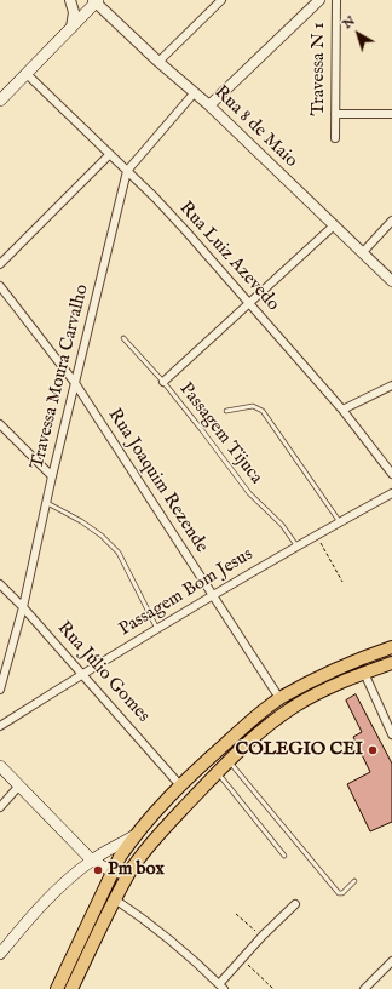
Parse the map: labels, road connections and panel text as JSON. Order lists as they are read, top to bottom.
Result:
{
  "streets": {
    "street": [
      "Travessa N 1",
      "Rua 8 de Maio",
      "Rua Luiz Azevedo",
      "Travessa Moura Carvalho",
      "Rua Joaquim Rezende",
      "Passagem Bom Jesus",
      "Rua Júlio Gomes"
    ],
    "lane": ["Passagem Tijuca"]
  },
  "crossings": [
    ["Rua 8 de Maio", "Travessa Moura Carvalho"],
    ["Rua Luiz Azevedo", "Travessa Moura Carvalho"],
    ["Travessa Moura Carvalho", "Rua Joaquim Rezende"],
    ["Travessa Moura Carvalho", "Rua Júlio Gomes"],
    ["Passagem Tijuca", "Passagem Bom Jesus"],
    ["Rua Joaquim Rezende", "Passagem Bom Jesus"],
    ["Passagem Bom Jesus", "Rua Júlio Gomes"]
  ],
  "places": ["COLEGIO CEI", "Pm box"],
  "north": "top left"
}
